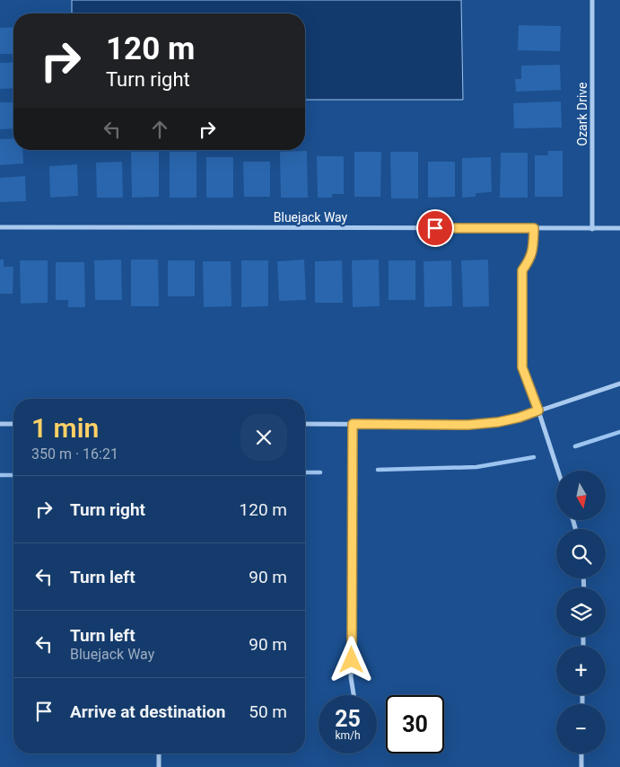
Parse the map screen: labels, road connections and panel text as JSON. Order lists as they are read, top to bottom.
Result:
{
  "streets": {
    "street": ["Ozark Drive", "Bluejack Way"]
  },
  "crossings": [
    ["Ozark Drive", "Bluejack Way"]
  ],
  "north": "bottom",
  "page": {
    "turn": ["120 m", "Turn right"],
    "heading": ["1 min", "350 m · 16:21"],
    "map_buttons": ["+", "−"],
    "list": [
      {
        "name": "Turn right",
        "value": "120 m"
      },
      {
        "name": "Turn left",
        "value": "90 m"
      },
      {
        "name": "Turn left",
        "note": "Bluejack Way",
        "value": "90 m"
      },
      {
        "name": "Arrive at destination",
        "value": "50 m"
      }
    ],
    "speed": "25 km/h",
    "limit": "30"
  }
}
